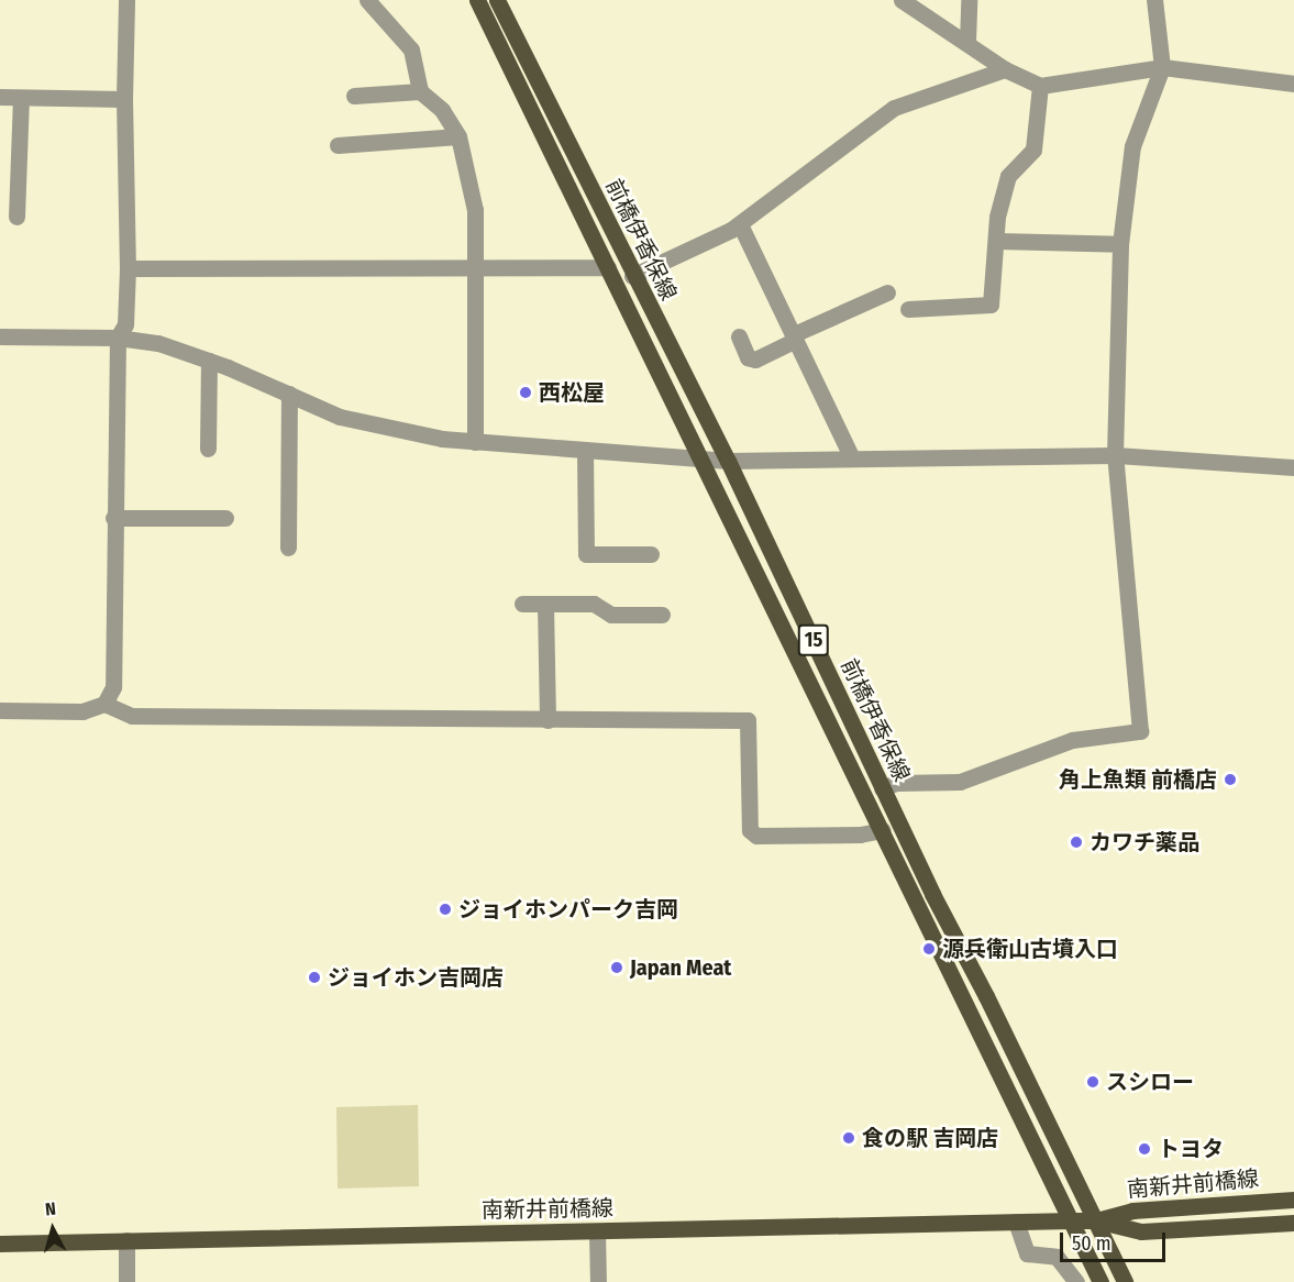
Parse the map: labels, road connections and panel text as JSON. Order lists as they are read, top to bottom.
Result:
{
  "streets": {
    "main road": ["前橋伊香保線", "15", "南新井前橋線"]
  },
  "crossings": [
    ["前橋伊香保線", "南新井前橋線"]
  ],
  "places": [
    "西松屋",
    "角上魚類 前橋店",
    "カワチ薬品",
    "ジョイホンパーク吉岡",
    "源兵衛山古墳入口",
    "Japan Meat",
    "ジョイホン吉岡店",
    "スシロー",
    "食の駅 吉岡店",
    "トヨタ"
  ],
  "scale_bar": "50 m",
  "north": "top"
}
